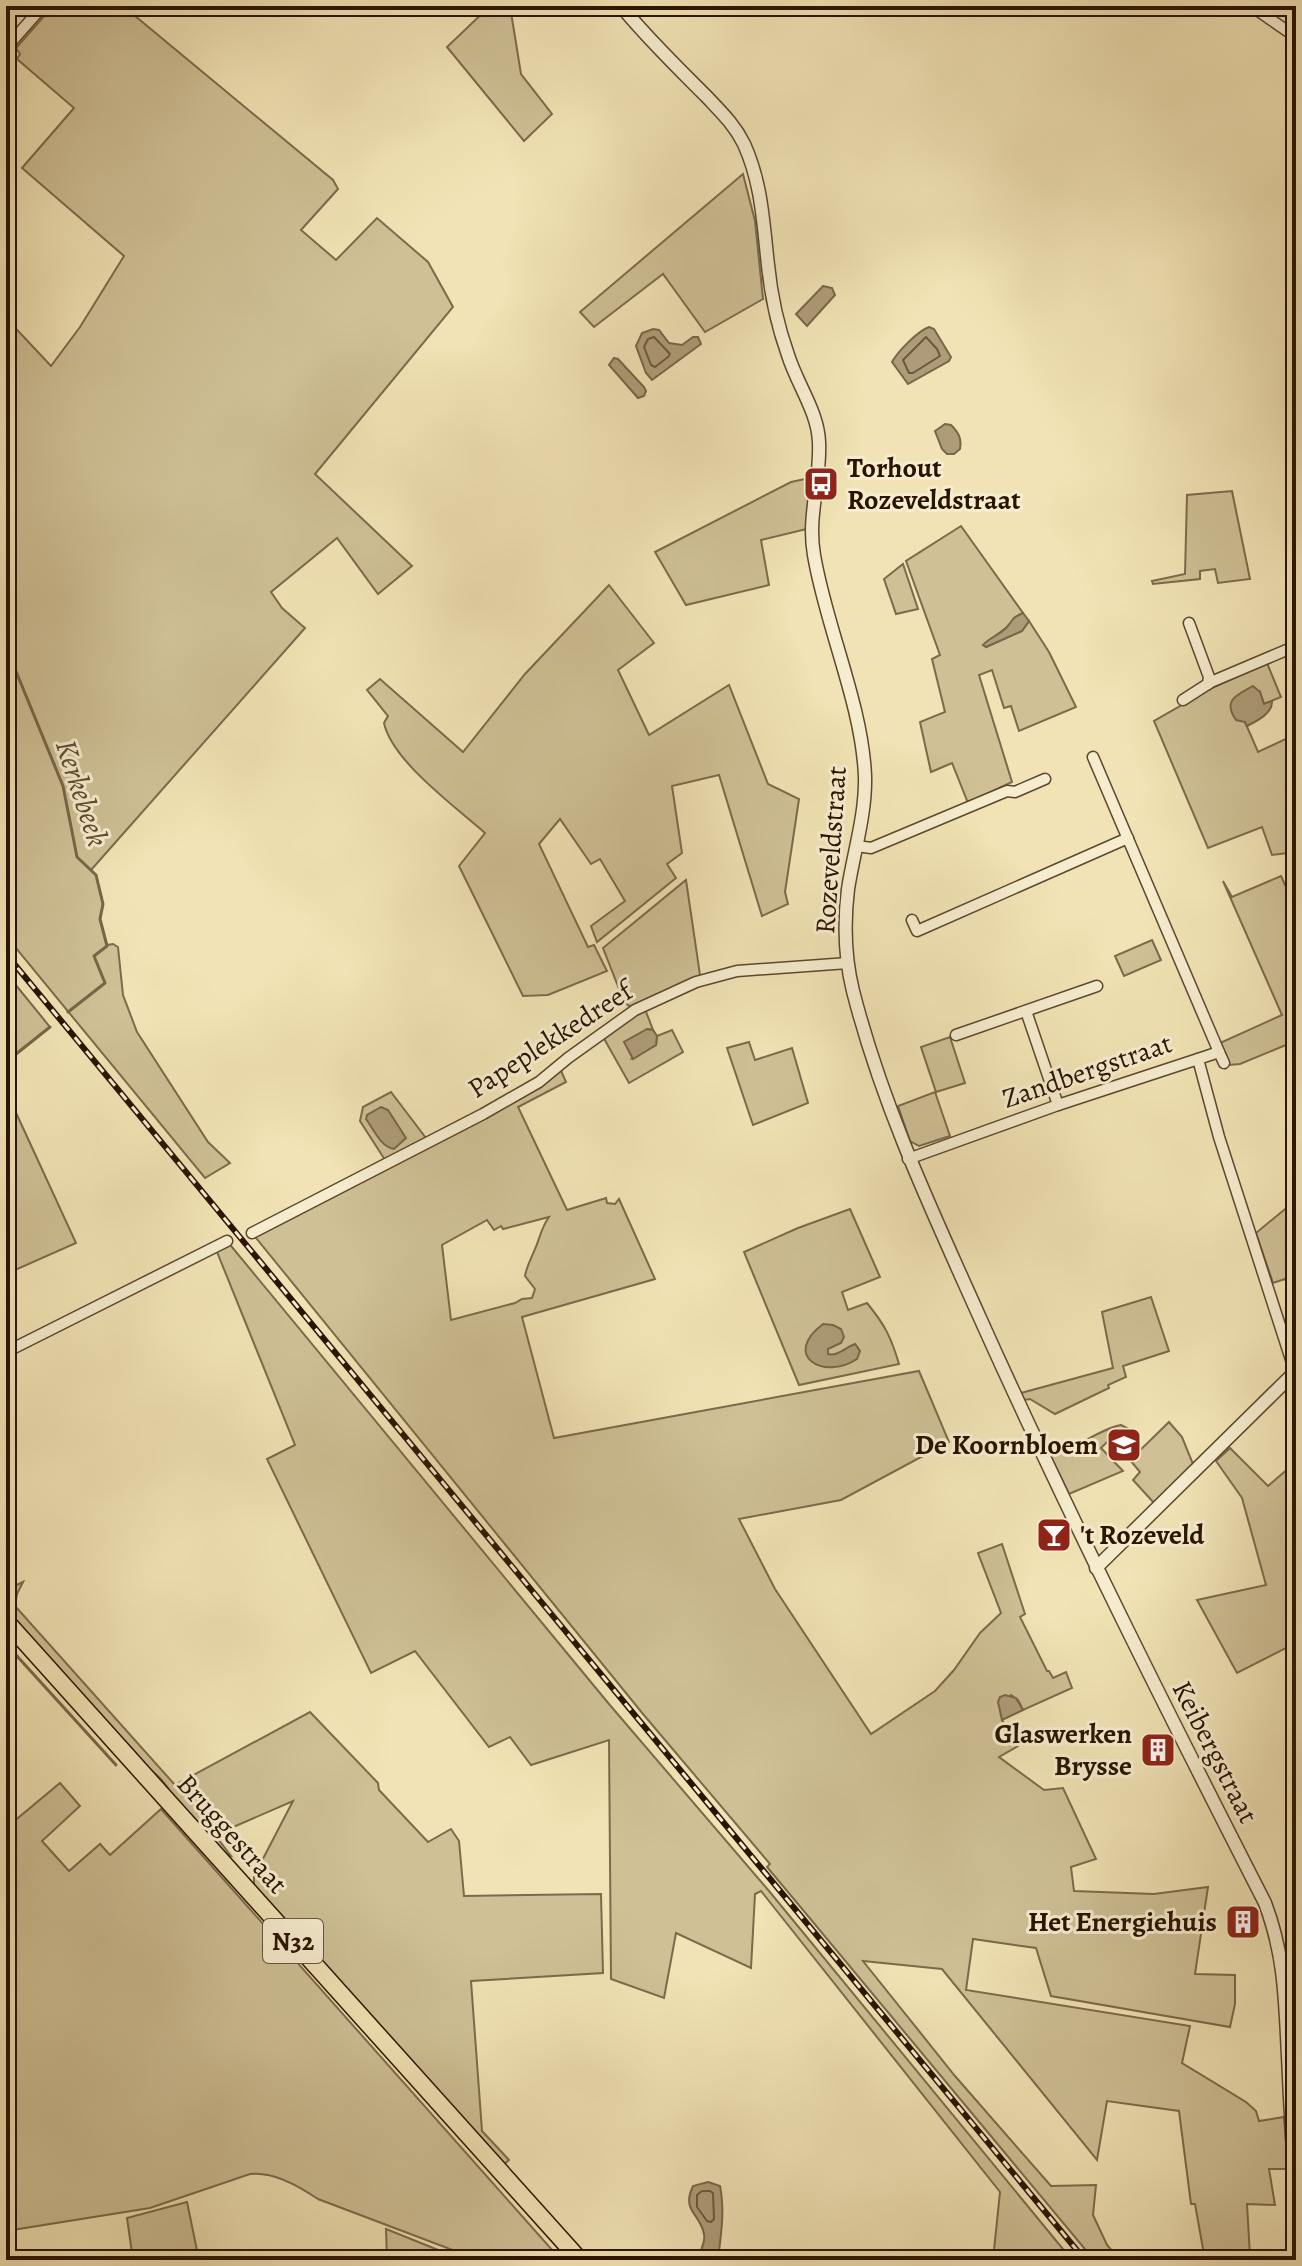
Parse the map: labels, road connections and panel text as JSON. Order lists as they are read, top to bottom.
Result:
{
  "streets": {
    "main road": ["Bruggestraat", "N32"],
    "street": [
      "Rozeveldstraat",
      "Papeplekkedreef",
      "Zandbergstraat",
      "Keibergstraat"
    ]
  },
  "crossings": [
    ["Rozeveldstraat", "Papeplekkedreef"],
    ["Rozeveldstraat", "Zandbergstraat"],
    ["Rozeveldstraat", "Keibergstraat"]
  ],
  "water": ["Kerkebeek"],
  "places": {
    "bus stop": ["Torhout Rozeveldstraat"],
    "school or university": ["De Koornbloem"],
    "bar": ["'t Rozeveld"],
    "building": ["Glaswerken Brysse", "Het Energiehuis"]
  }
}
